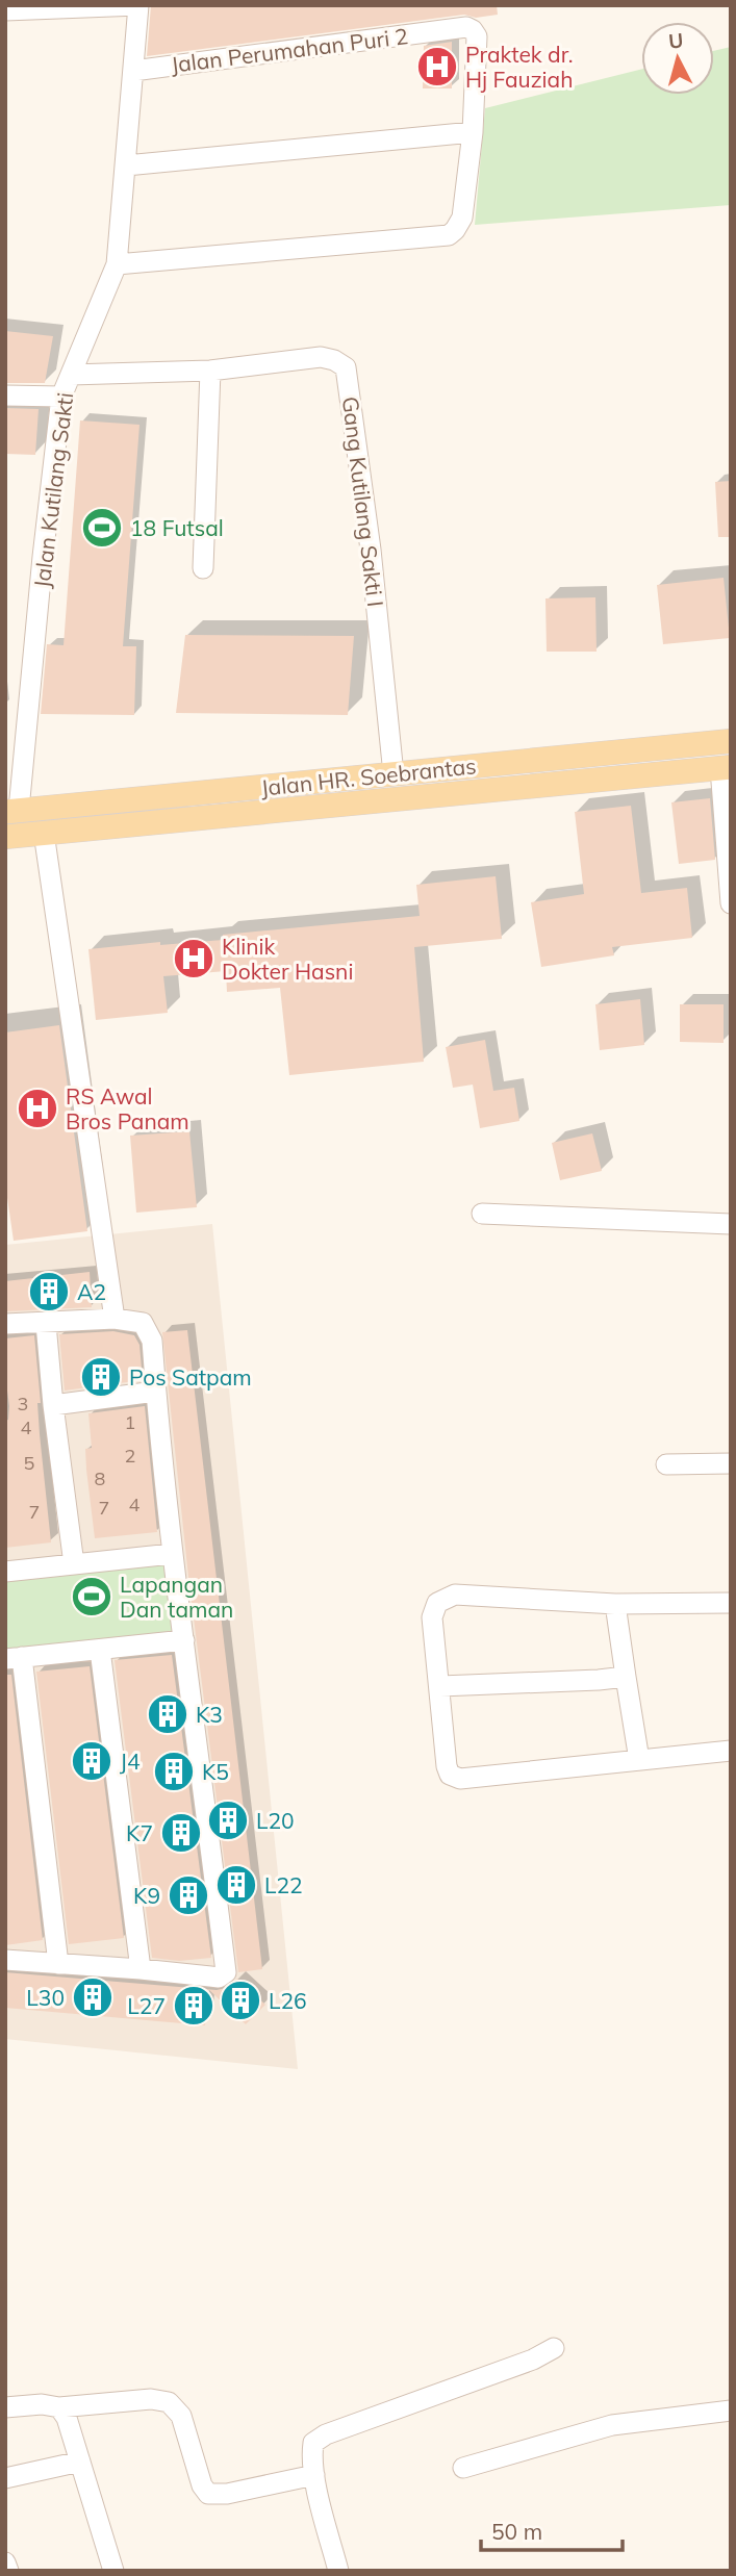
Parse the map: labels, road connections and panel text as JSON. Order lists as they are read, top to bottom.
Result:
{
  "streets": {
    "main road": ["Jalan HR. Soebrantas"],
    "street": ["Jalan Perumahan Puri 2", "Jalan Kutilang Sakti", "Gang Kutilang Sakti I"]
  },
  "crossings": [
    ["Jalan Perumahan Puri 2", "Jalan Kutilang Sakti"],
    ["Jalan Kutilang Sakti", "Gang Kutilang Sakti I"],
    ["Jalan Kutilang Sakti", "Jalan HR. Soebrantas"],
    ["Gang Kutilang Sakti I", "Jalan HR. Soebrantas"]
  ],
  "places": {
    "hospital": ["Praktek dr. Hj Fauziah", "Klinik Dokter Hasni", "RS Awal Bros Panam"],
    "sports": ["18 Futsal", "Lapangan Dan taman"],
    "building": [
      "A2",
      "Pos Satpam",
      "K3",
      "J4",
      "K5",
      "L20",
      "K7",
      "L22",
      "K9",
      "L30",
      "L26",
      "L27"
    ]
  },
  "house_numbers": [
    "3",
    "1",
    "4",
    "2",
    "5",
    "8",
    "4",
    "7",
    "7"
  ],
  "scale_bar": "50 m",
  "north": "top"
}
